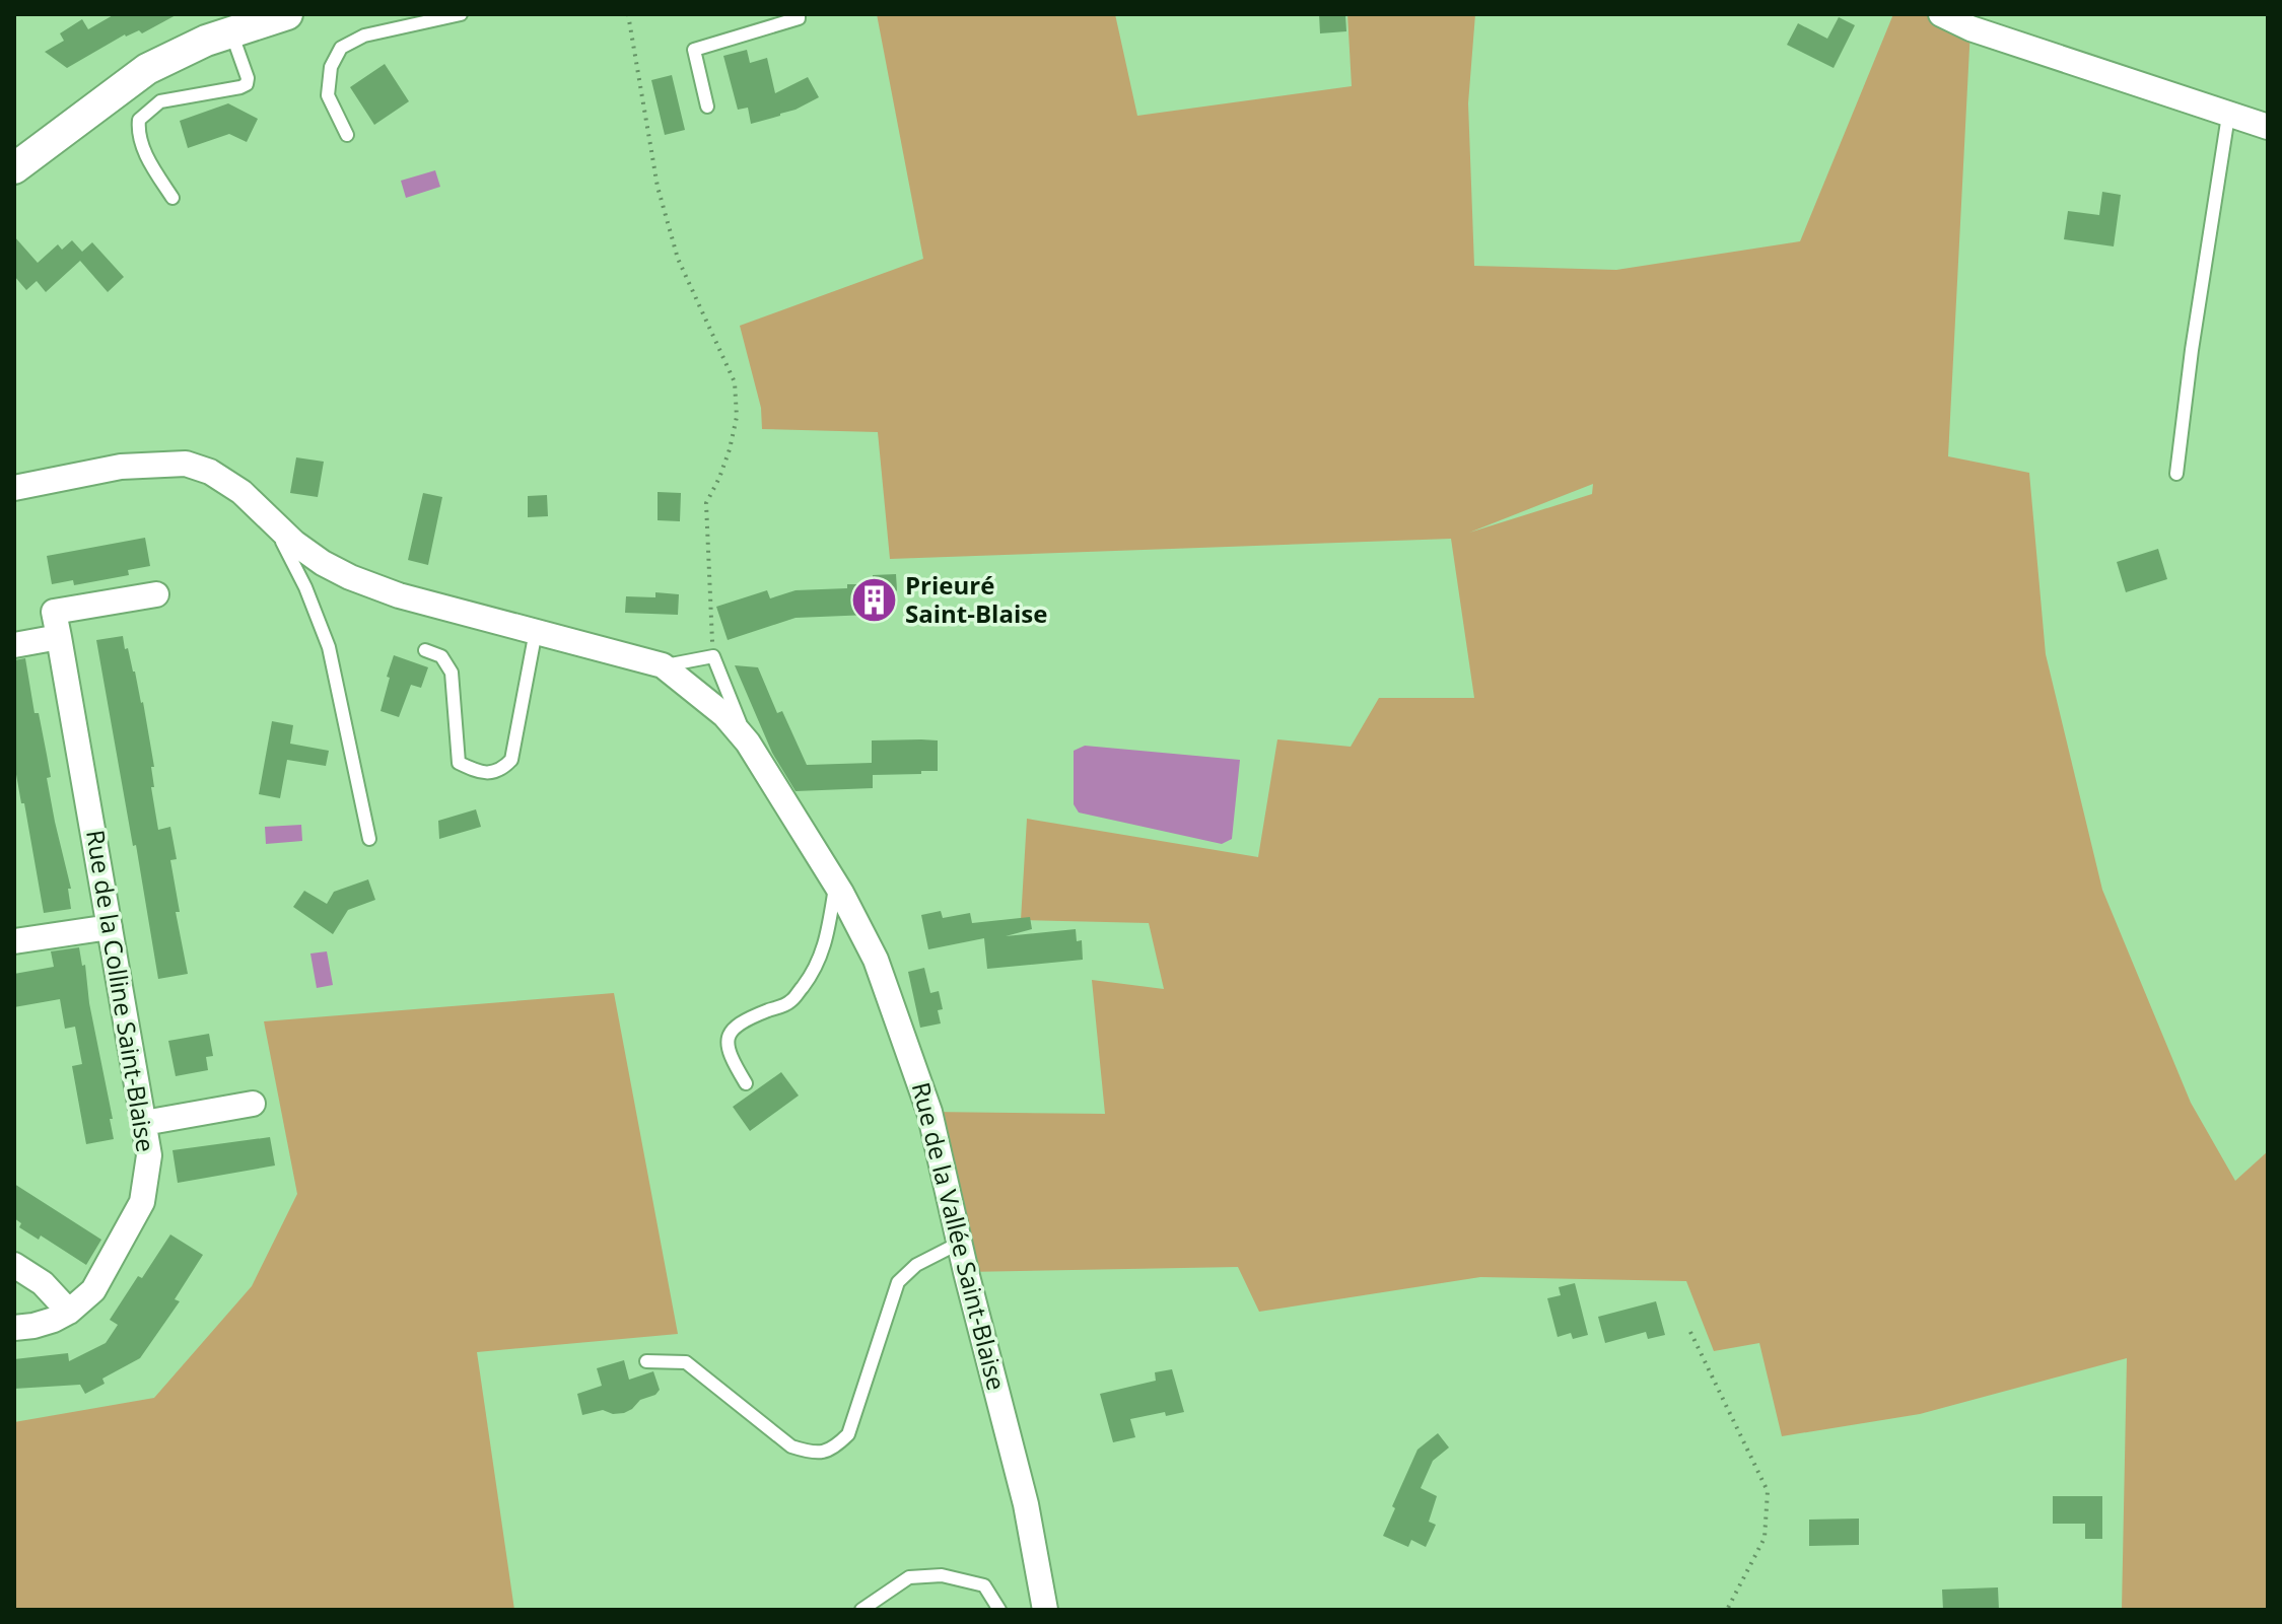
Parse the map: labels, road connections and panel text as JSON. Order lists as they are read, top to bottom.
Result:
{
  "streets": {
    "street": ["Rue de la Colline Saint-Blaise", "Rue de la Vallée Saint-Blaise"]
  },
  "places": {
    "building": ["Prieuré Saint-Blaise"]
  }
}
